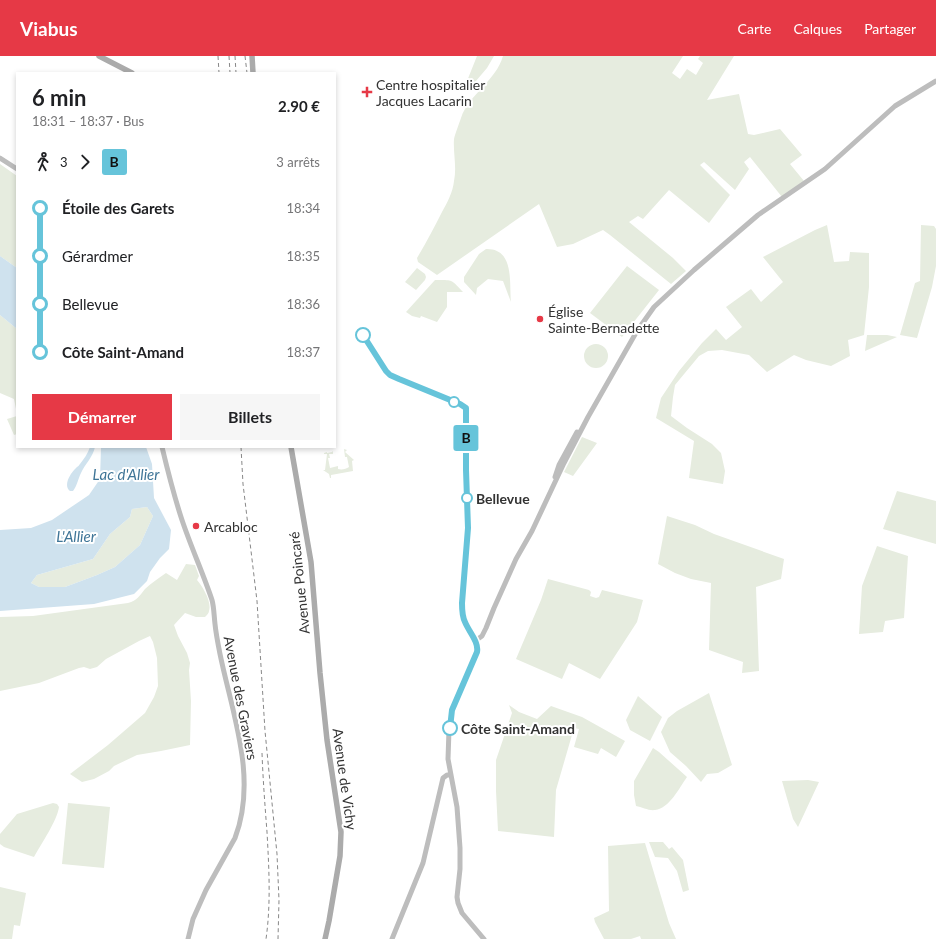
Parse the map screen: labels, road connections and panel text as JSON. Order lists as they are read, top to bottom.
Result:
{
  "streets": {
    "main road": ["Avenue Poincaré", "Avenue des Graviers", "Avenue de Vichy"]
  },
  "crossings": [
    ["Avenue Poincaré", "Avenue de Vichy"]
  ],
  "water": ["Lac d'Allier", "L'Allier"],
  "places": {
    "health": ["Centre hospitalier Jacques Lacarin"],
    "other": [
      "Église Sainte-Bernadette",
      "Bellevue",
      "Arcabloc",
      "Côte Saint-Amand"
    ]
  },
  "lines": ["bus line B"],
  "page": {
    "header": "Viabus",
    "nav": ["Carte", "Calques", "Partager"],
    "on_map": "B",
    "heading": ["6 min", "18:31 – 18:37 · Bus", "2.90 €"],
    "legs": ["3", "B", "3 arrêts"],
    "list": [
      {
        "name": "Étoile des Garets",
        "value": "18:34"
      },
      {
        "name": "Gérardmer",
        "value": "18:35"
      },
      {
        "name": "Bellevue",
        "value": "18:36"
      },
      {
        "name": "Côte Saint-Amand",
        "value": "18:37"
      }
    ],
    "buttons": ["Démarrer", "Billets"]
  }
}
